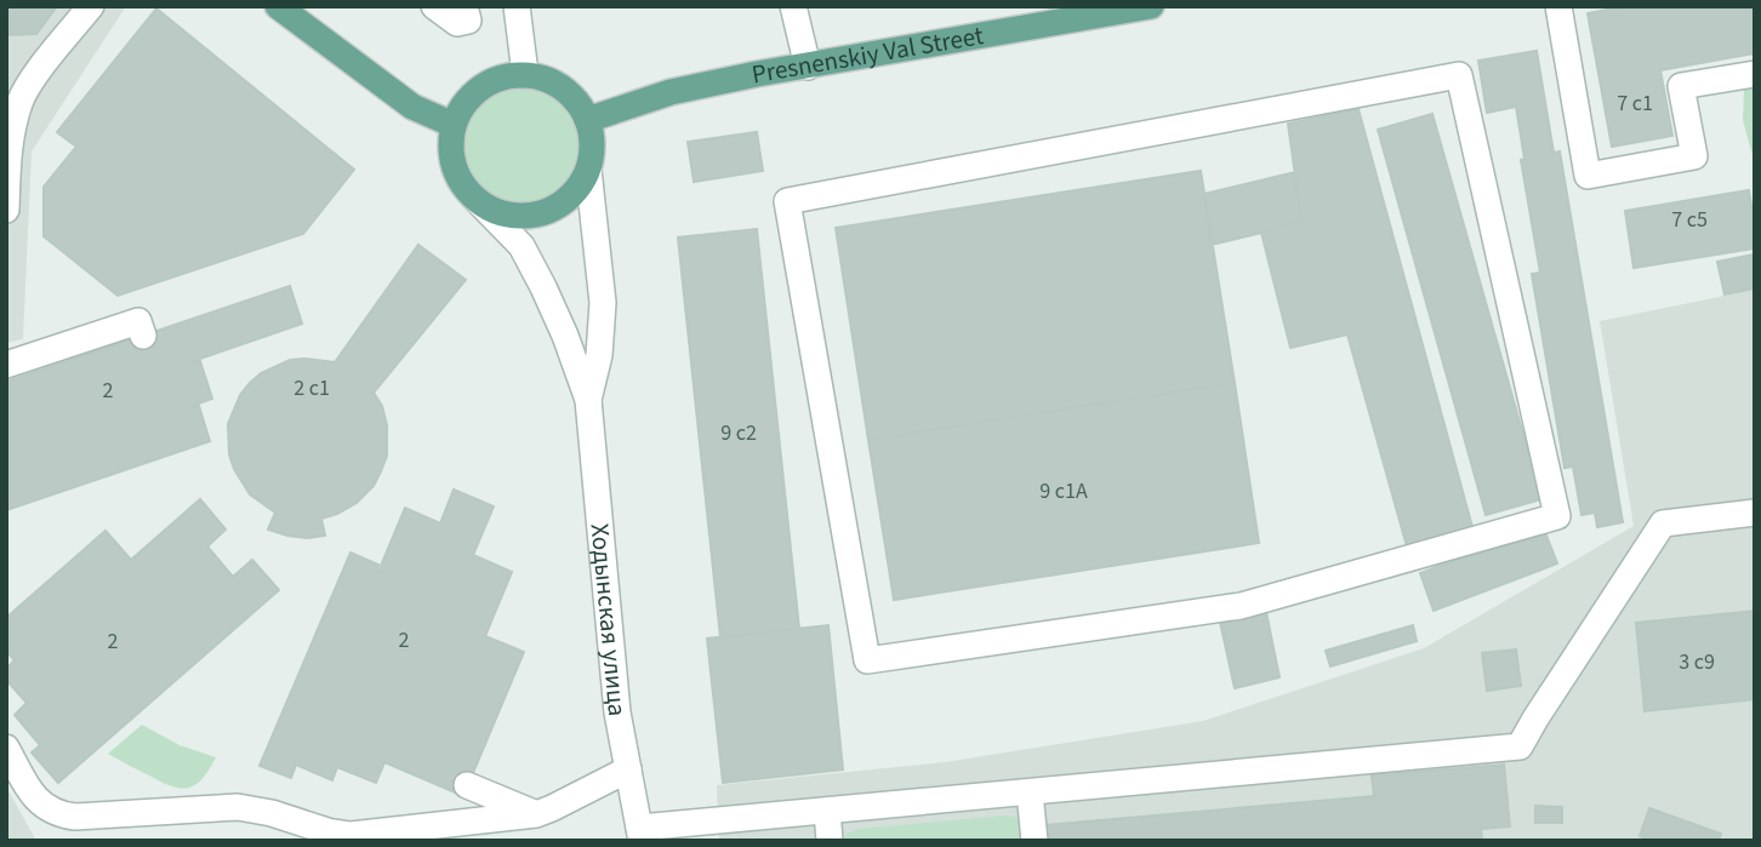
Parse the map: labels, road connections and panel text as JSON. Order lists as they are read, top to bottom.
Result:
{
  "streets": {
    "main road": ["Presnenskiy Val Street"],
    "street": ["Ходынская улица"]
  },
  "crossings": [
    ["Presnenskiy Val Street", "Ходынская улица"]
  ],
  "house_numbers": [
    "7 с1",
    "7 с5",
    "2 c1",
    "2",
    "9 с2",
    "9 с1А",
    "2",
    "2",
    "3 c9"
  ]
}
